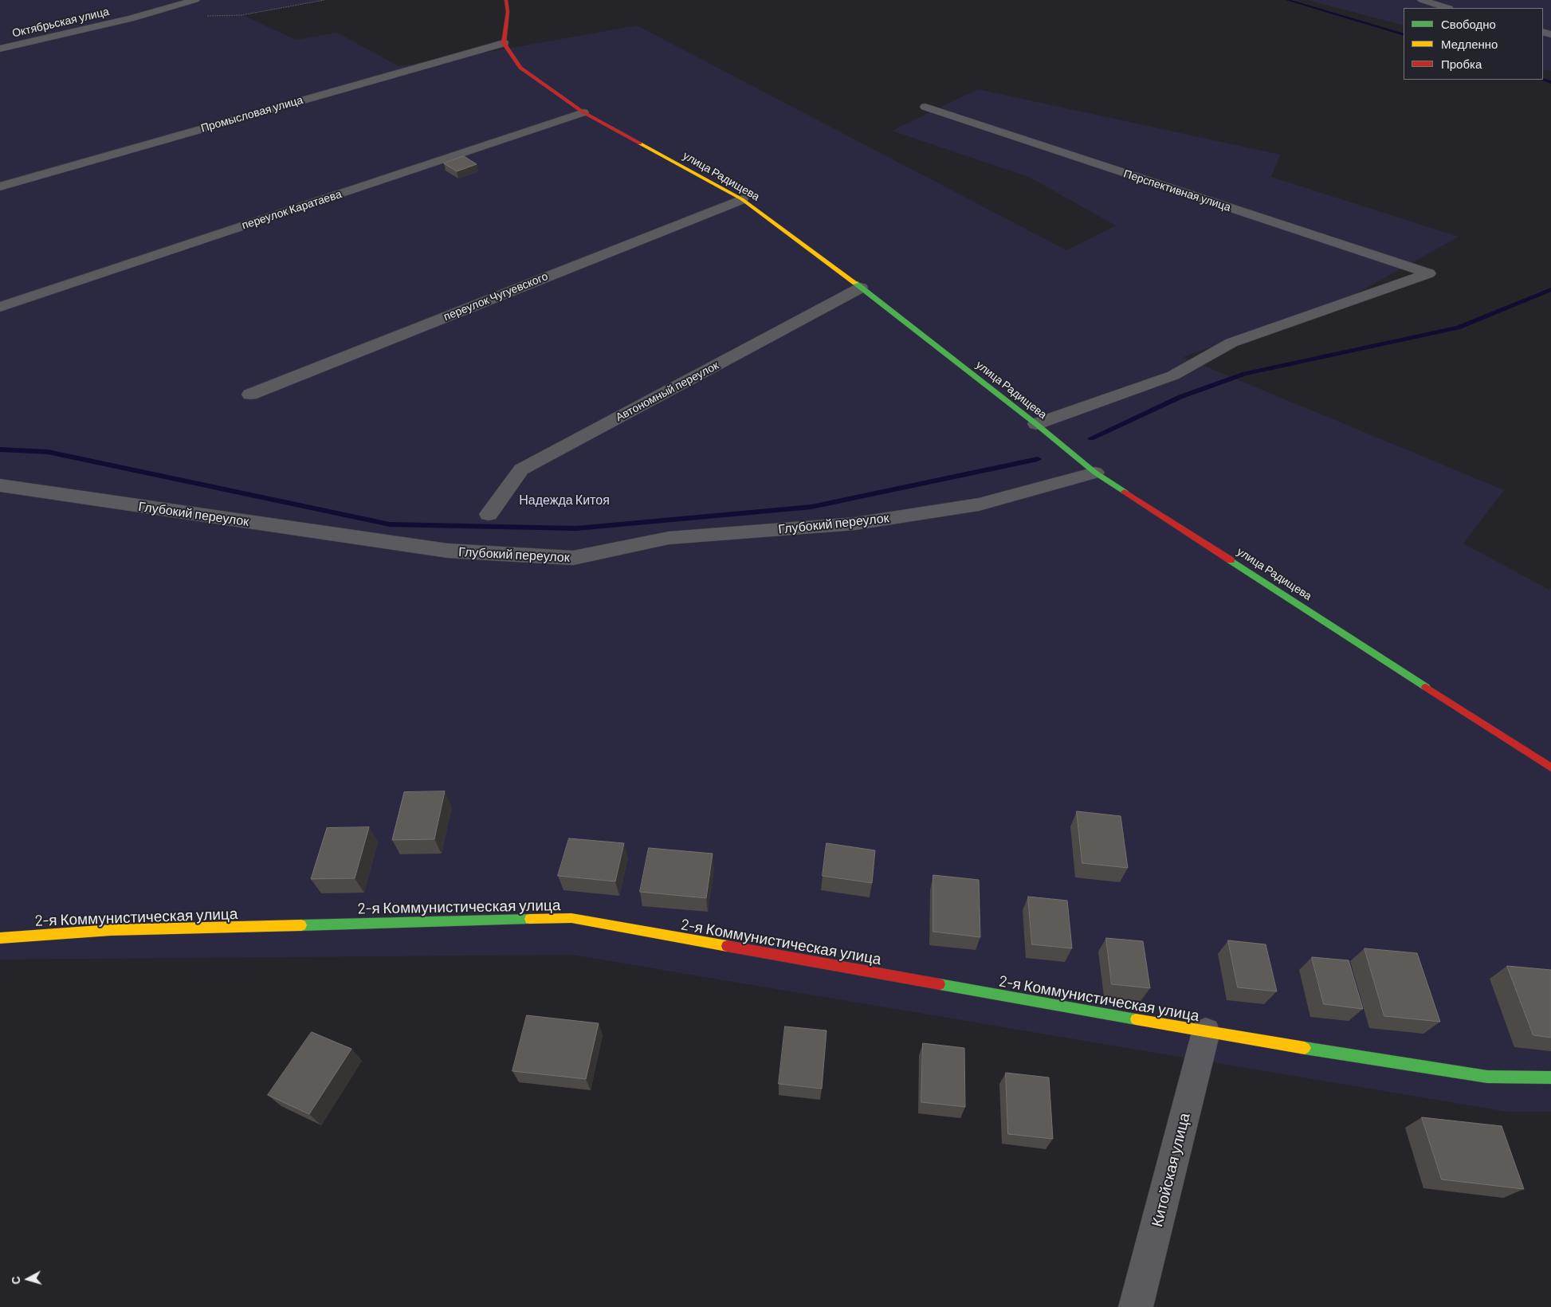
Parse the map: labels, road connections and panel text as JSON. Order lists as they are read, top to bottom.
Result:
{
  "streets": {
    "street": [
      "Октябрьская улица",
      "Промысловая улица",
      "улица Радищева",
      "Перспективная улица",
      "переулок Каратаева",
      "переулок Чугуевского",
      "Автономный переулок",
      "Глубокий переулок",
      "2-я Коммунистическая улица",
      "Китойская улица"
    ]
  },
  "crossings": [
    ["Промысловая улица", "улица Радищева"],
    ["улица Радищева", "Перспективная улица"],
    ["улица Радищева", "переулок Каратаева"],
    ["улица Радищева", "переулок Чугуевского"],
    ["улица Радищева", "Автономный переулок"],
    ["улица Радищева", "Глубокий переулок"],
    ["2-я Коммунистическая улица", "Китойская улица"]
  ],
  "parks": ["Надежда Китоя"],
  "legend": ["Свободно", "Медленно", "Пробка"],
  "north": "left"
}
